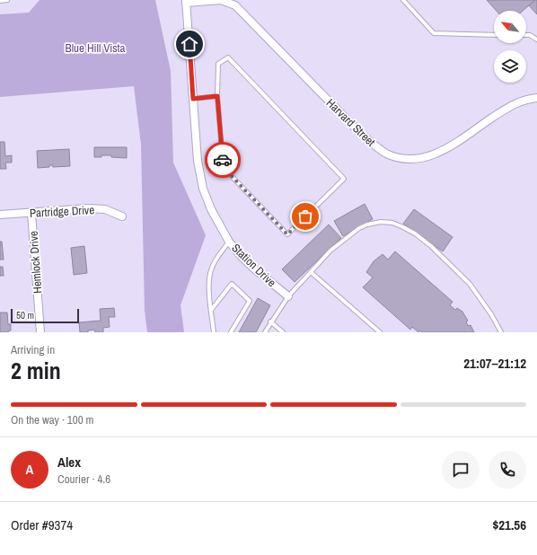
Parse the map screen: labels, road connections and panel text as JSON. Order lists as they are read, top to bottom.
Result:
{
  "streets": {
    "street": [
      "Harvard Street",
      "Partridge Drive",
      "Hemlock Drive",
      "Station Drive"
    ]
  },
  "crossings": [
    ["Harvard Street", "Station Drive"],
    ["Partridge Drive", "Hemlock Drive"]
  ],
  "parks": ["Blue Hill Vista"],
  "scale_bar": "50 m",
  "north": "top left",
  "page": {
    "scale": "50 m",
    "heading": ["2 min", "Arriving in", "21:07–21:12"],
    "panel": [
      "Alex",
      "Courier · 4.6",
      "Order #9374",
      "$21.56"
    ],
    "bar": "On the way · 100 m",
    "round": "A"
  }
}
